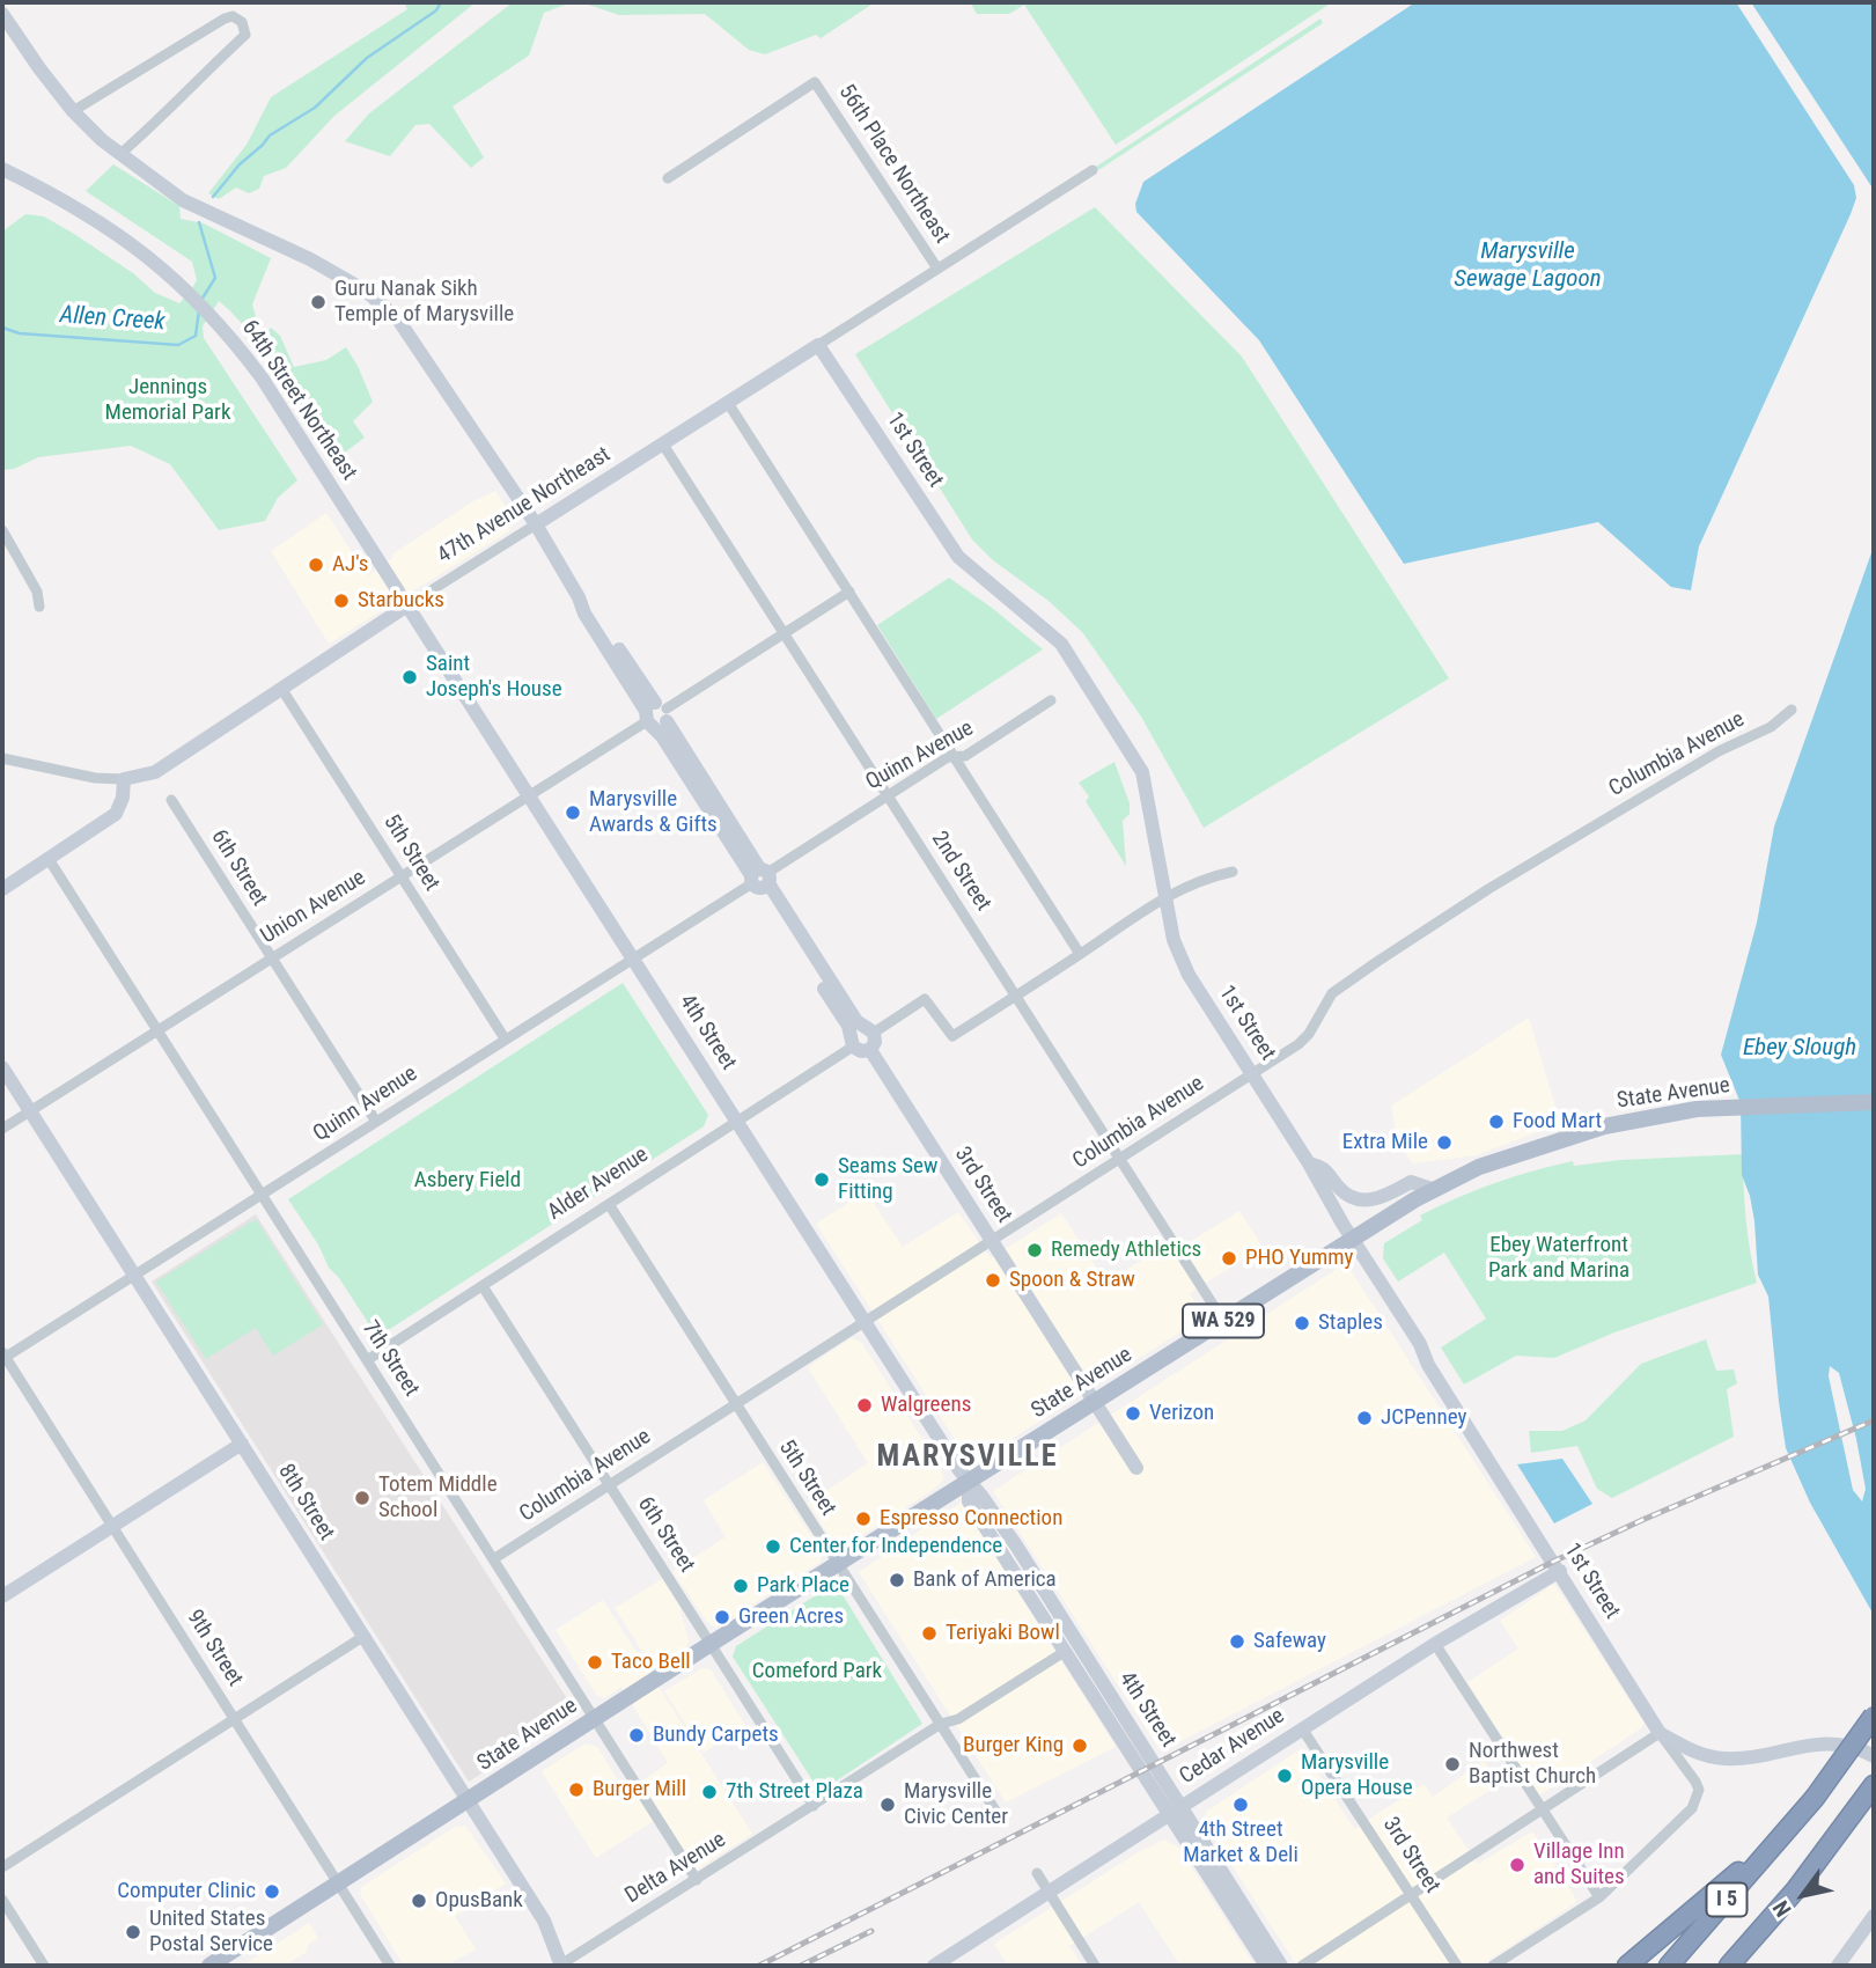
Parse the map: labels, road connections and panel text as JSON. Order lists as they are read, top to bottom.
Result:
{
  "streets": {
    "highway": ["I 5"],
    "main road": ["State Avenue", "WA 529"],
    "street": [
      "56th Place Northeast",
      "64th Street Northeast",
      "1st Street",
      "47th Avenue Northeast",
      "Columbia Avenue",
      "Quinn Avenue",
      "5th Street",
      "6th Street",
      "2nd Street",
      "Union Avenue",
      "4th Street",
      "Alder Avenue",
      "3rd Street",
      "7th Street",
      "8th Street",
      "9th Street",
      "Cedar Avenue",
      "Delta Avenue"
    ]
  },
  "crossings": [
    ["56th Place Northeast", "47th Avenue Northeast"],
    ["64th Street Northeast", "47th Avenue Northeast"],
    ["64th Street Northeast", "4th Street"],
    ["1st Street", "47th Avenue Northeast"],
    ["1st Street", "Columbia Avenue"],
    ["1st Street", "State Avenue"],
    ["1st Street", "Alder Avenue"],
    ["1st Street", "Cedar Avenue"],
    ["47th Avenue Northeast", "5th Street"],
    ["47th Avenue Northeast", "2nd Street"],
    ["47th Avenue Northeast", "4th Street"],
    ["Columbia Avenue", "5th Street"],
    ["Columbia Avenue", "6th Street"],
    ["Columbia Avenue", "2nd Street"],
    ["Columbia Avenue", "4th Street"],
    ["Columbia Avenue", "3rd Street"],
    ["Columbia Avenue", "7th Street"],
    ["Quinn Avenue", "5th Street"],
    ["Quinn Avenue", "6th Street"],
    ["Quinn Avenue", "2nd Street"],
    ["Quinn Avenue", "4th Street"],
    ["Quinn Avenue", "7th Street"],
    ["Quinn Avenue", "8th Street"],
    ["Quinn Avenue", "9th Street"],
    ["5th Street", "Union Avenue"],
    ["5th Street", "State Avenue"],
    ["5th Street", "Alder Avenue"],
    ["5th Street", "Delta Avenue"],
    ["6th Street", "Union Avenue"],
    ["6th Street", "State Avenue"],
    ["6th Street", "Alder Avenue"],
    ["6th Street", "Delta Avenue"],
    ["2nd Street", "Union Avenue"],
    ["2nd Street", "State Avenue"],
    ["2nd Street", "Alder Avenue"],
    ["Union Avenue", "4th Street"],
    ["Union Avenue", "7th Street"],
    ["Union Avenue", "8th Street"],
    ["4th Street", "State Avenue"],
    ["4th Street", "Alder Avenue"],
    ["4th Street", "Cedar Avenue"],
    ["State Avenue", "3rd Street"],
    ["State Avenue", "7th Street"],
    ["State Avenue", "8th Street"],
    ["State Avenue", "9th Street"],
    ["Alder Avenue", "3rd Street"],
    ["Alder Avenue", "7th Street"],
    ["3rd Street", "Cedar Avenue"],
    ["7th Street", "Delta Avenue"],
    ["8th Street", "Delta Avenue"]
  ],
  "districts": ["MARYSVILLE"],
  "water": ["Marysville Sewage Lagoon", "Allen Creek", "Ebey Slough"],
  "parks": [
    "Jennings Memorial Park",
    "Asbery Field",
    "Ebey Waterfront Park and Marina",
    "Comeford Park"
  ],
  "places": [
    "Guru Nanak Sikh Temple of Marysville",
    "AJ's",
    "Starbucks",
    "Saint Joseph's House",
    "Marysville Awards & Gifts",
    "Food Mart",
    "Extra Mile",
    "Seams Sew Fitting",
    "Remedy Athletics",
    "PHO Yummy",
    "Spoon & Straw",
    "Staples",
    "Walgreens",
    "Verizon",
    "JCPenney",
    "Totem Middle School",
    "Espresso Connection",
    "Center for Independence",
    "Bank of America",
    "Park Place",
    "Green Acres",
    "Teriyaki Bowl",
    "Safeway",
    "Taco Bell",
    "Bundy Carpets",
    "Burger King",
    "Northwest Baptist Church",
    "Marysville Opera House",
    "Burger Mill",
    "7th Street Plaza",
    "Marysville Civic Center",
    "4th Street Market & Deli",
    "Village Inn and Suites",
    "Computer Clinic",
    "OpusBank",
    "United States Postal Service"
  ],
  "north": "bottom left"
}
